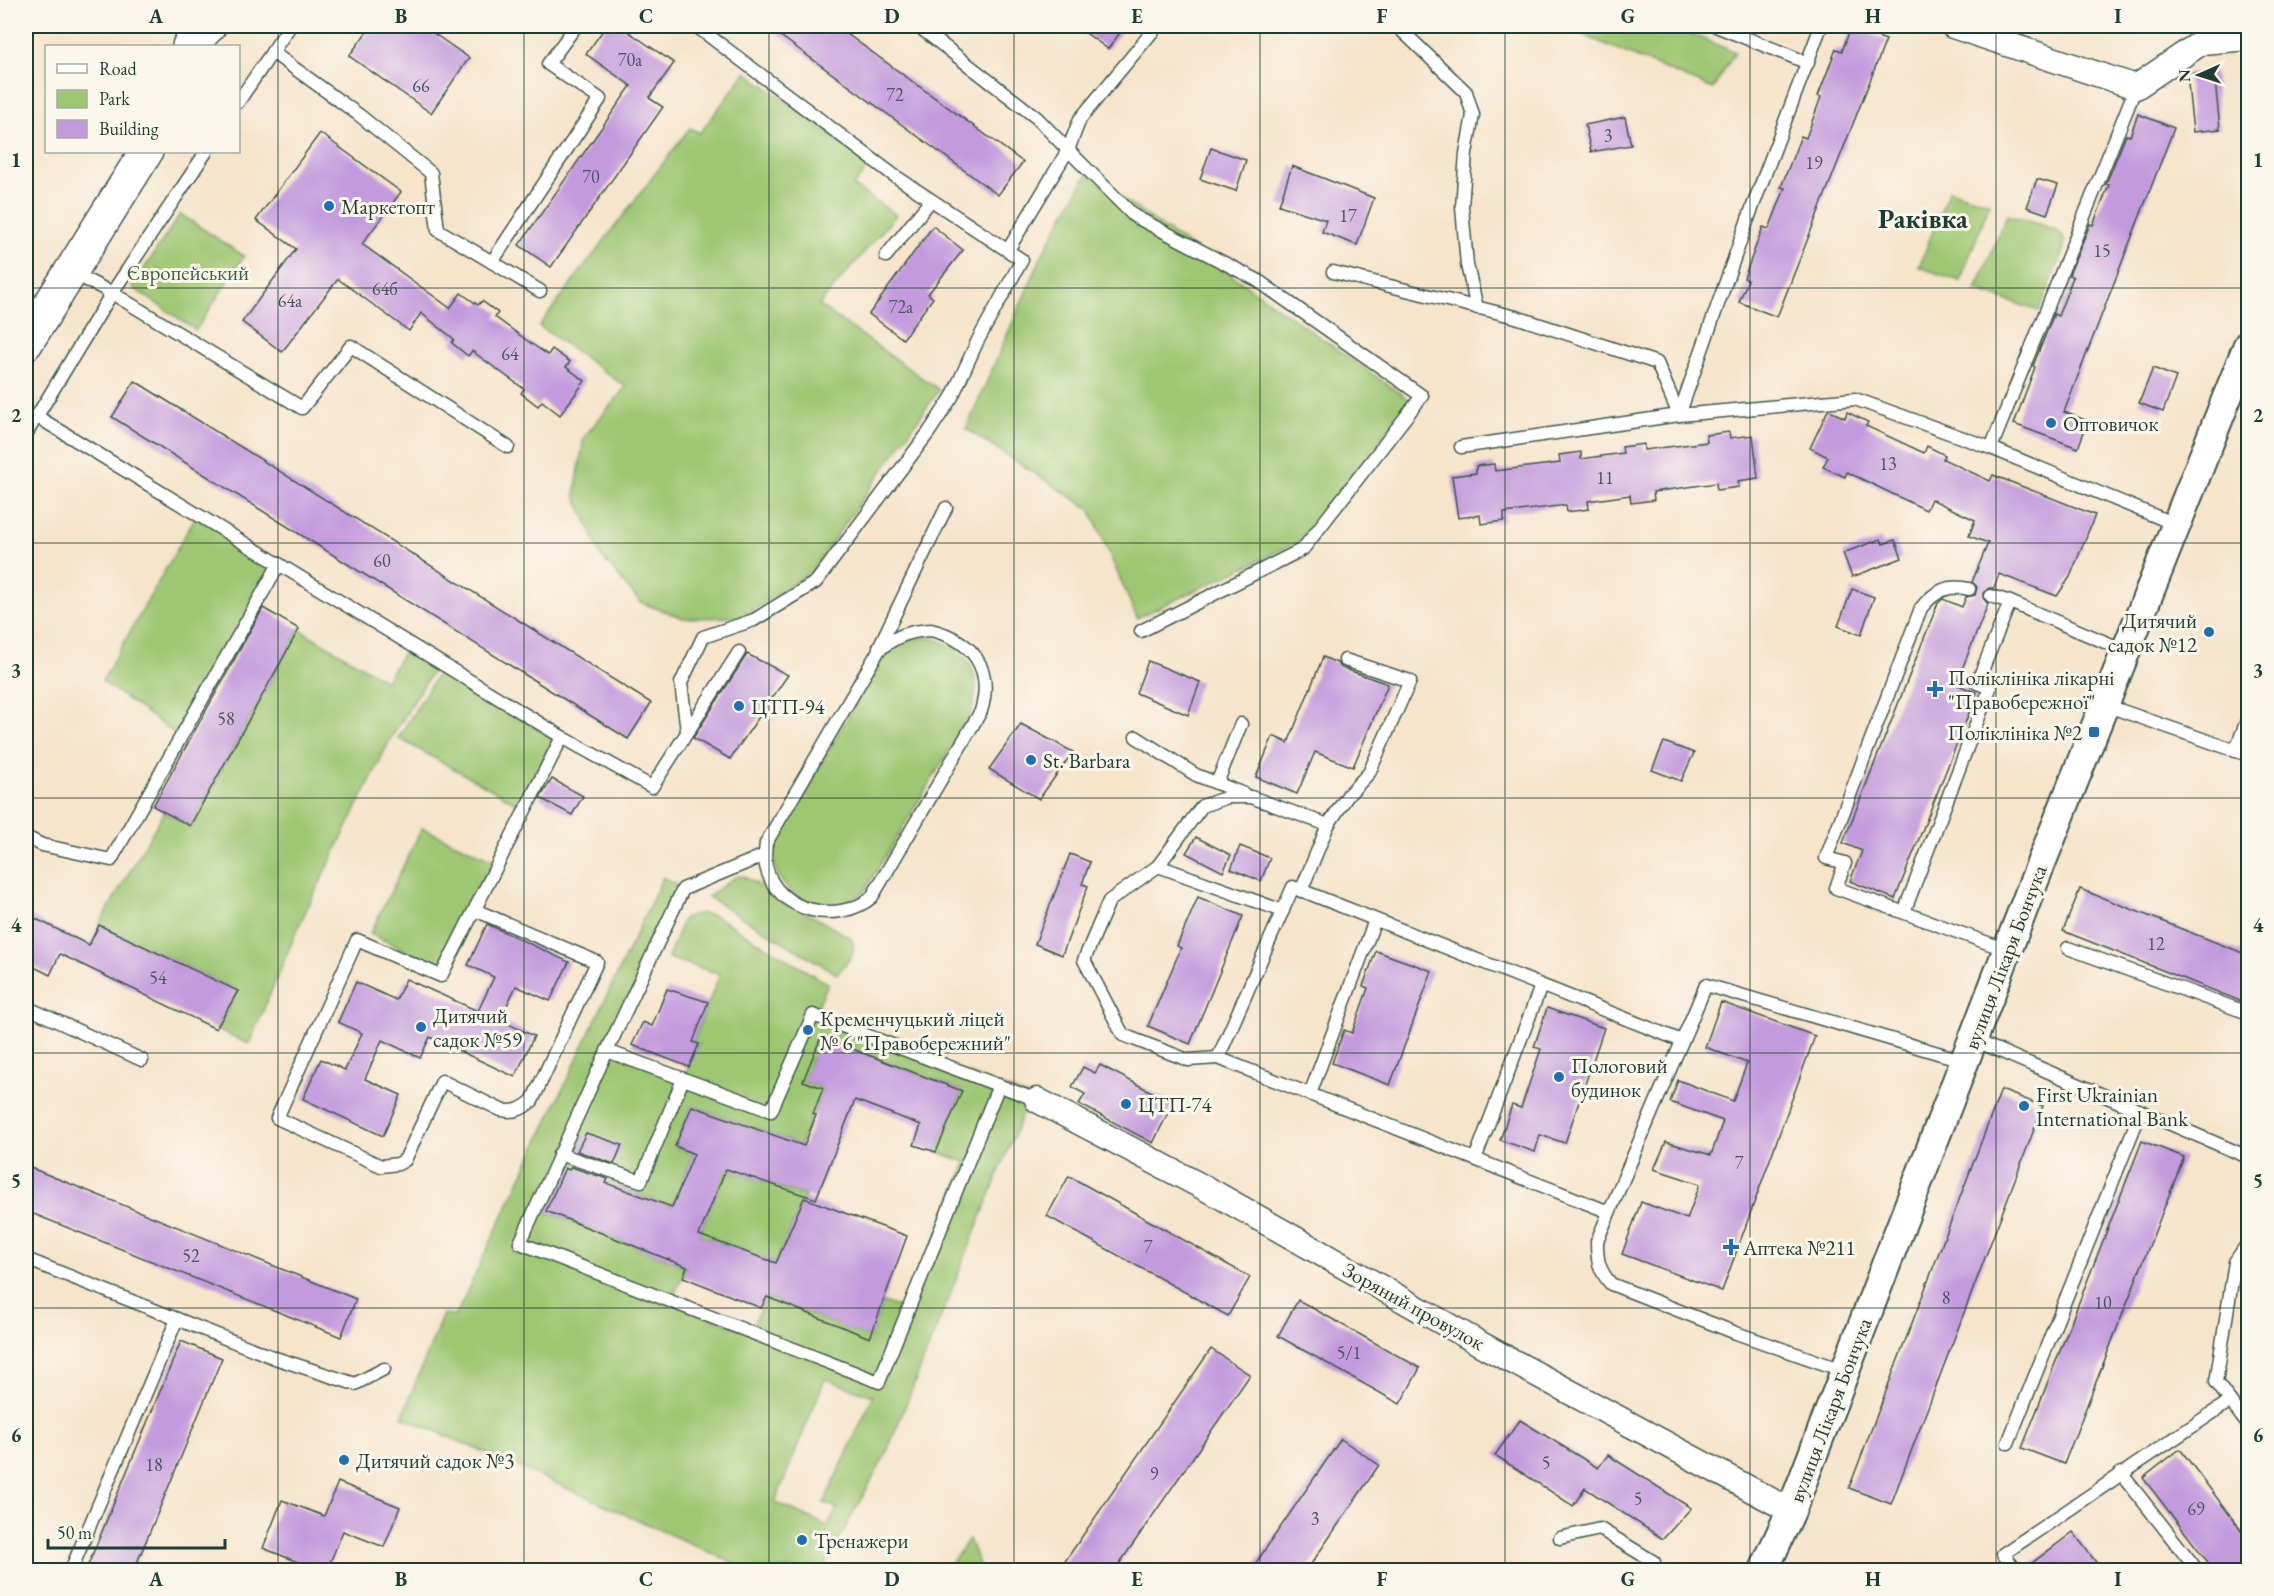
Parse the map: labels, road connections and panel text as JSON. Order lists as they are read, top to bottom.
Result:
{
  "streets": {
    "street": ["вулиця Лікаря Бончука", "Зоряний провулок"]
  },
  "crossings": [
    ["вулиця Лікаря Бончука", "Зоряний провулок"]
  ],
  "districts": ["Раківка"],
  "parks": ["Європейський"],
  "places": {
    "other": [
      "Маркетопт",
      "Оптовичок",
      "Дитячий садок №12",
      "ЦТП-94",
      "St. Barbara",
      "Дитячий садок №59",
      "Кременчуцький ліцей № 6 \"Правобережний\"",
      "Пологовий будинок",
      "ЦТП-74",
      "First Ukrainian International Bank",
      "Дитячий садок №3",
      "Тренажери"
    ],
    "health": ["Поліклініка лікарні \"Правобережної\"", "Аптека №211"],
    "transit": ["Поліклініка №2"]
  },
  "house_numbers": [
    "70а",
    "66",
    "72",
    "3",
    "19",
    "70",
    "17",
    "15",
    "64б",
    "64а",
    "72а",
    "64",
    "13",
    "11",
    "60",
    "58",
    "12",
    "54",
    "7",
    "7",
    "52",
    "8",
    "10",
    "5/1",
    "5",
    "18",
    "9",
    "5",
    "69",
    "3"
  ],
  "legend": ["Road", "Park", "Building"],
  "scale_bar": "50 m",
  "north": "left",
  "grid": {
    "columns": [
      "A",
      "B",
      "C",
      "D",
      "E",
      "F",
      "G",
      "H",
      "I"
    ],
    "rows": [
      "1",
      "2",
      "3",
      "4",
      "5",
      "6"
    ]
  }
}
